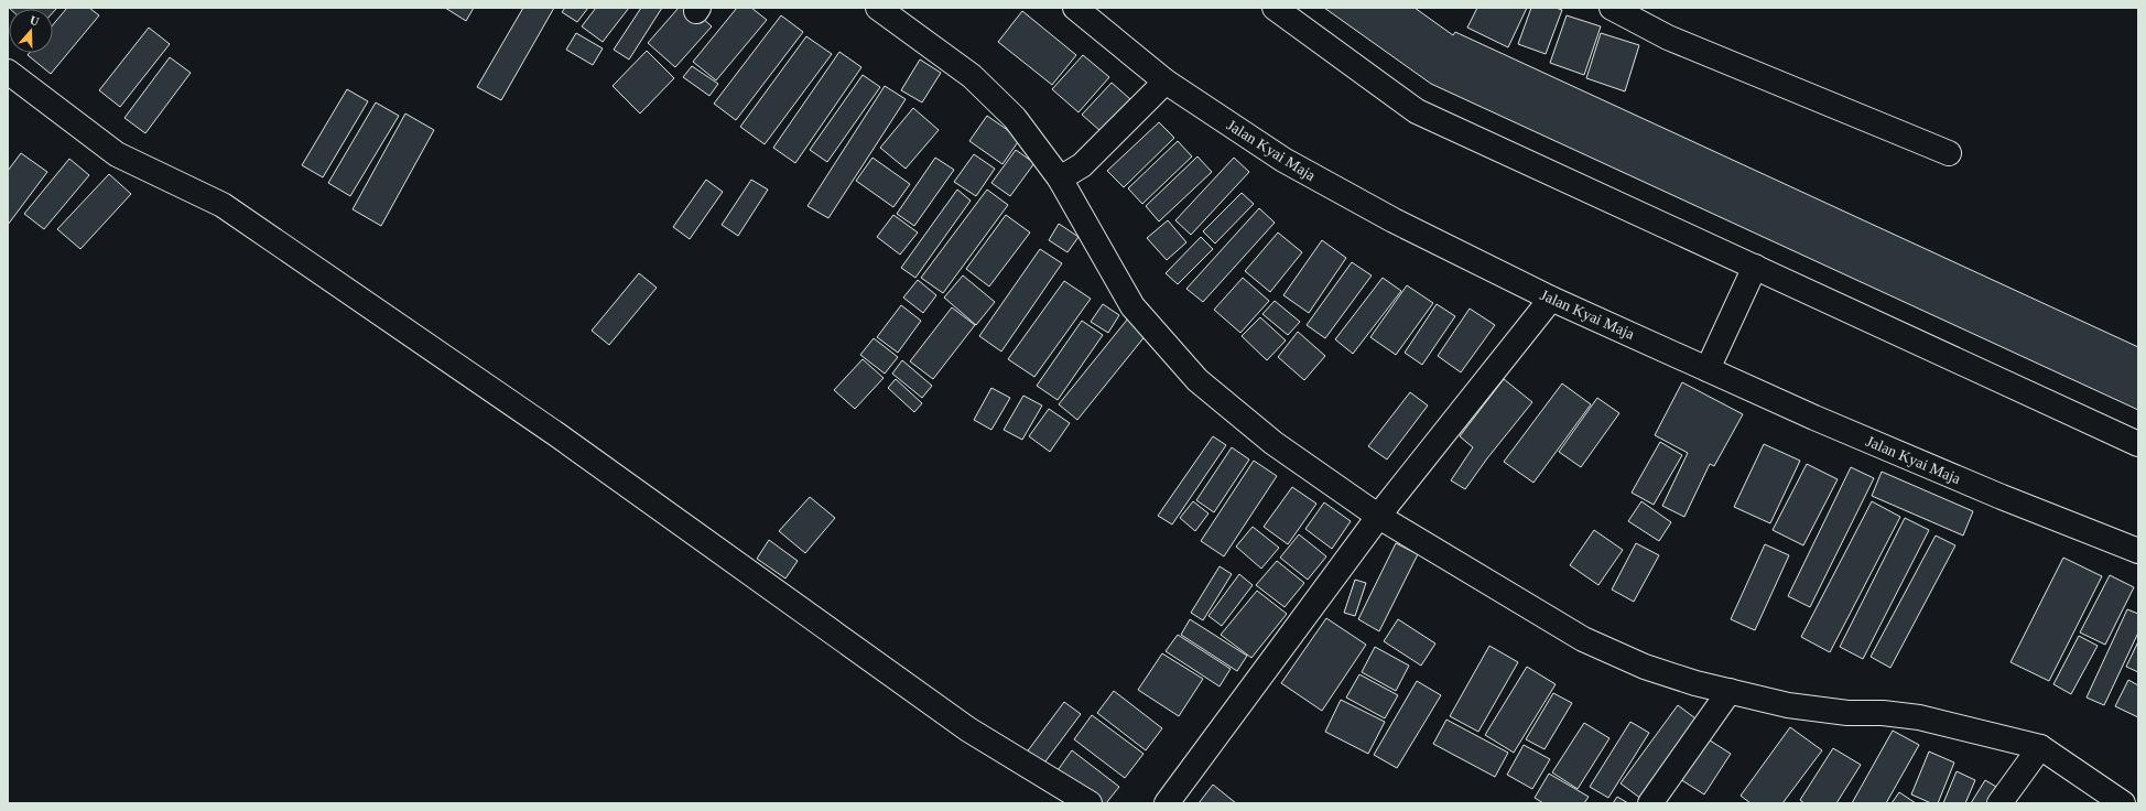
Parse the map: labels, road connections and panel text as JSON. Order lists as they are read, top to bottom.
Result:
{
  "streets": {
    "street": ["Jalan Kyai Maja"]
  },
  "north": "top"
}
